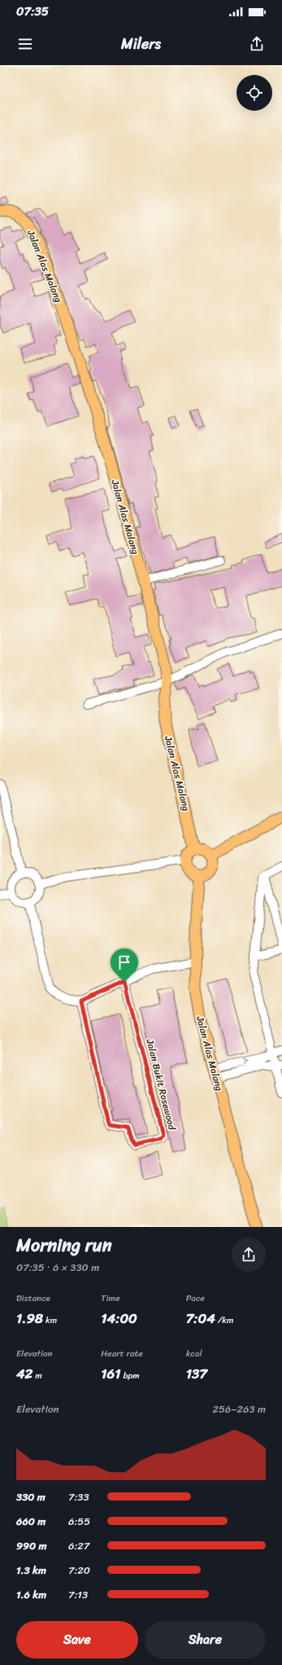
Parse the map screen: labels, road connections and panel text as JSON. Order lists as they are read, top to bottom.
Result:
{
  "streets": {
    "main road": ["Jalan Alas Malang"],
    "street": ["Jalan Bukit Rosewood"]
  },
  "page": {
    "status": "07:35",
    "header": "Milers",
    "heading": ["Morning run", "07:35 · 6 × 330 m"],
    "stats": [
      ["Distance", "1.98 km"],
      ["Time", "14:00"],
      ["Pace", "7:04 /km"],
      ["Elevation", "42 m"],
      ["Heart rate", "161 bpm"],
      ["kcal", "137"]
    ],
    "chart": ["Elevation", "256–263 m"],
    "list": [
      {
        "name": "330 m",
        "note": "7:33"
      },
      {
        "name": "660 m",
        "note": "6:55"
      },
      {
        "name": "990 m",
        "note": "6:27"
      },
      {
        "name": "1.3 km",
        "note": "7:20"
      },
      {
        "name": "1.6 km",
        "note": "7:13"
      }
    ],
    "buttons": ["Save", "Share"]
  }
}
